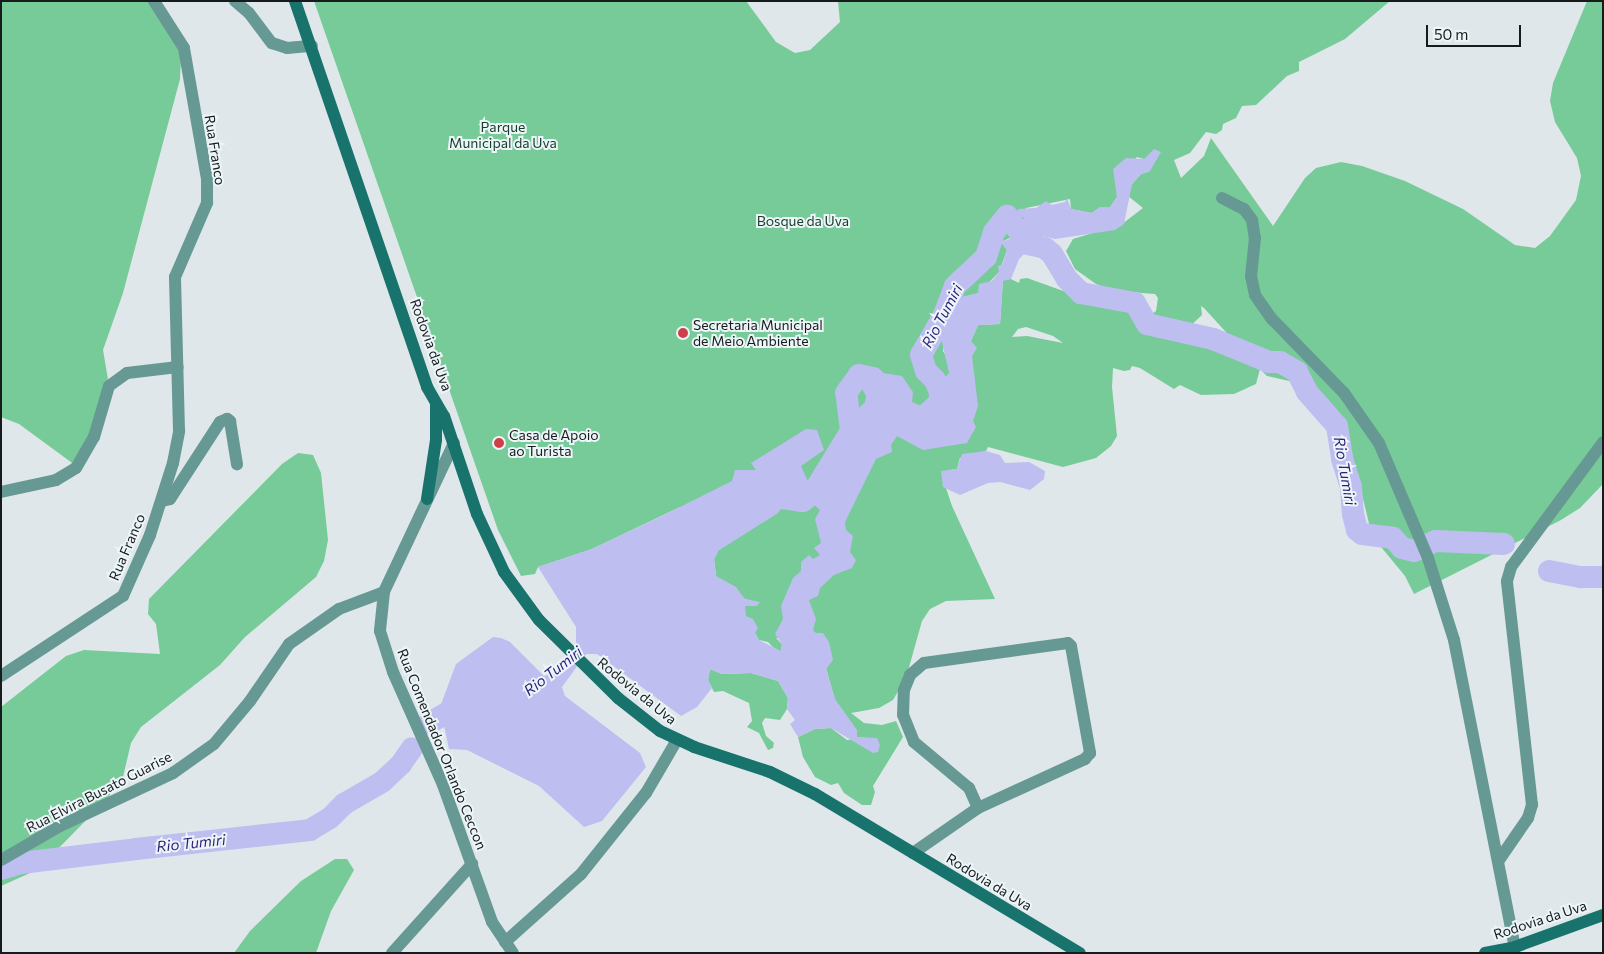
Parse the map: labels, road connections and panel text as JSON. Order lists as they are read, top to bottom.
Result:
{
  "streets": {
    "street": [
      "Rua Franco",
      "Rodovia da Uva",
      "Rua Comendador Orlando Ceccon",
      "Rua Elvira Busato Guarise"
    ]
  },
  "crossings": [
    ["Rodovia da Uva", "Rua Comendador Orlando Ceccon"],
    ["Rua Comendador Orlando Ceccon", "Rua Elvira Busato Guarise"]
  ],
  "water": ["Rio Tumiri"],
  "parks": ["Parque Municipal da Uva", "Bosque da Uva"],
  "places": ["Secretaria Municipal de Meio Ambiente", "Casa de Apoio ao Turista"],
  "scale_bar": "50 m"
}
